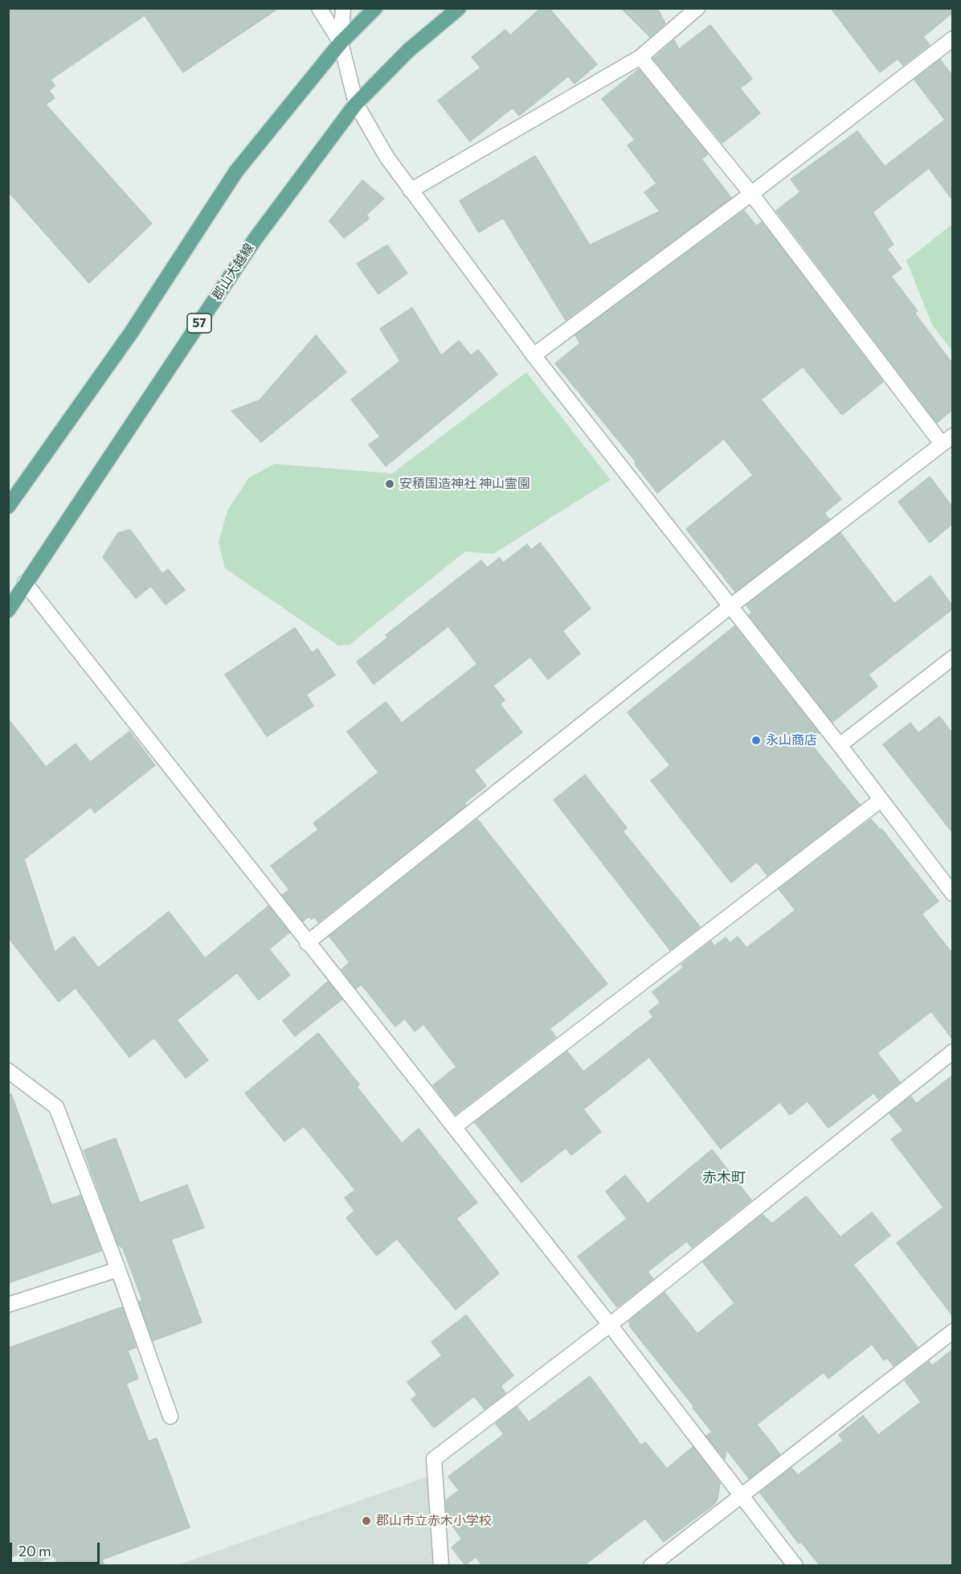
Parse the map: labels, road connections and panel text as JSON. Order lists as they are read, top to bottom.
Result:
{
  "streets": {
    "main road": ["郡山大越線", "57"]
  },
  "districts": ["赤木町"],
  "places": ["安積国造神社 神山霊園", "永山商店", "郡山市立赤木小学校"],
  "scale_bar": "20 m"
}
